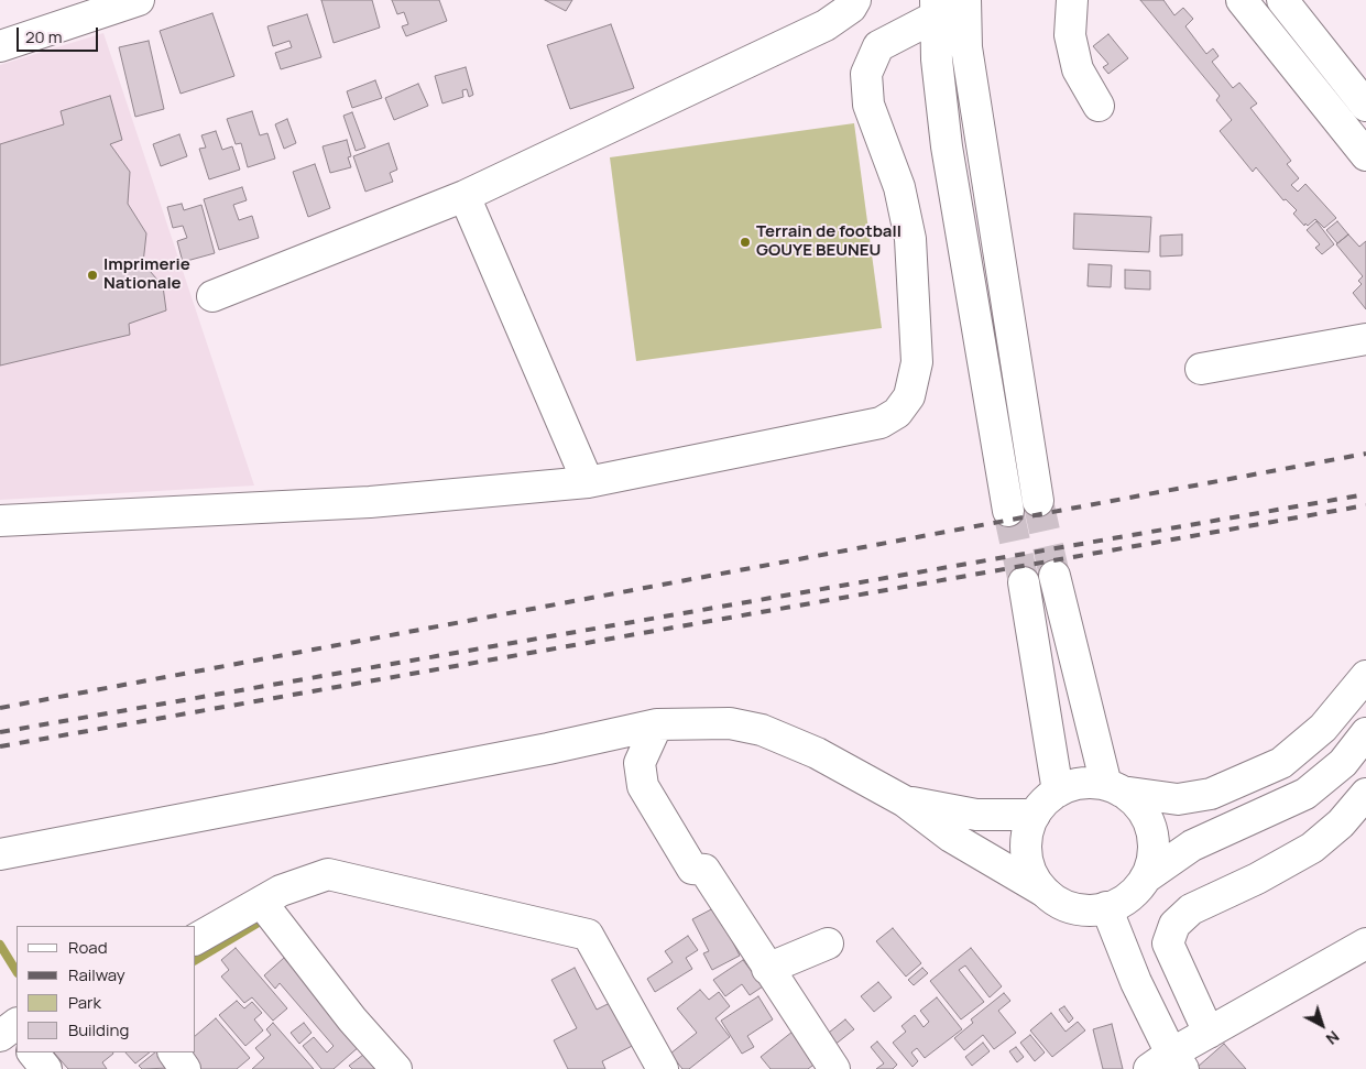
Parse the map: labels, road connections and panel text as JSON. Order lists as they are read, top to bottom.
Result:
{
  "places": ["Terrain de football GOUYE BEUNEU", "Imprimerie Nationale"],
  "legend": [
    "Road",
    "Railway",
    "Park",
    "Building"
  ],
  "scale_bar": "20 m",
  "north": "bottom right"
}
